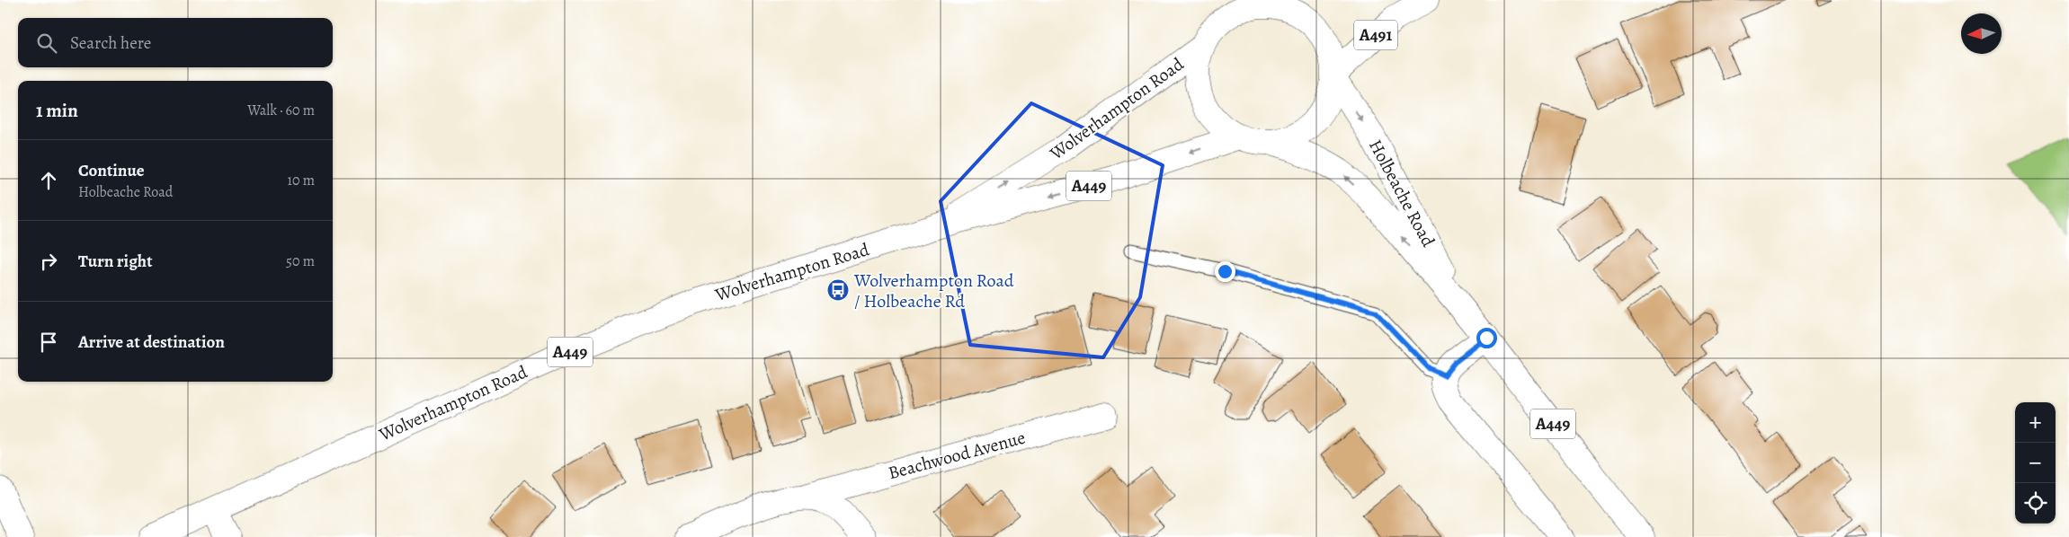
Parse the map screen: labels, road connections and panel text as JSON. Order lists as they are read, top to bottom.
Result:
{
  "streets": {
    "main road": [
      "A491",
      "Wolverhampton Road",
      "A449",
      "Holbeache Road",
      "Beachwood Avenue"
    ]
  },
  "crossings": [
    ["A491", "Wolverhampton Road"],
    ["A491", "Holbeache Road"],
    ["Wolverhampton Road", "Holbeache Road"]
  ],
  "places": {
    "bus stop": ["Wolverhampton Road / Holbeache Rd"]
  },
  "north": "left",
  "page": {
    "search": "Search here",
    "heading": ["1 min", "Walk · 60 m"],
    "list": [
      ["Continue", "Holbeache Road", "10 m"],
      ["Turn right", "50 m"],
      "Arrive at destination"
    ],
    "map_buttons": ["+", "−"]
  }
}
